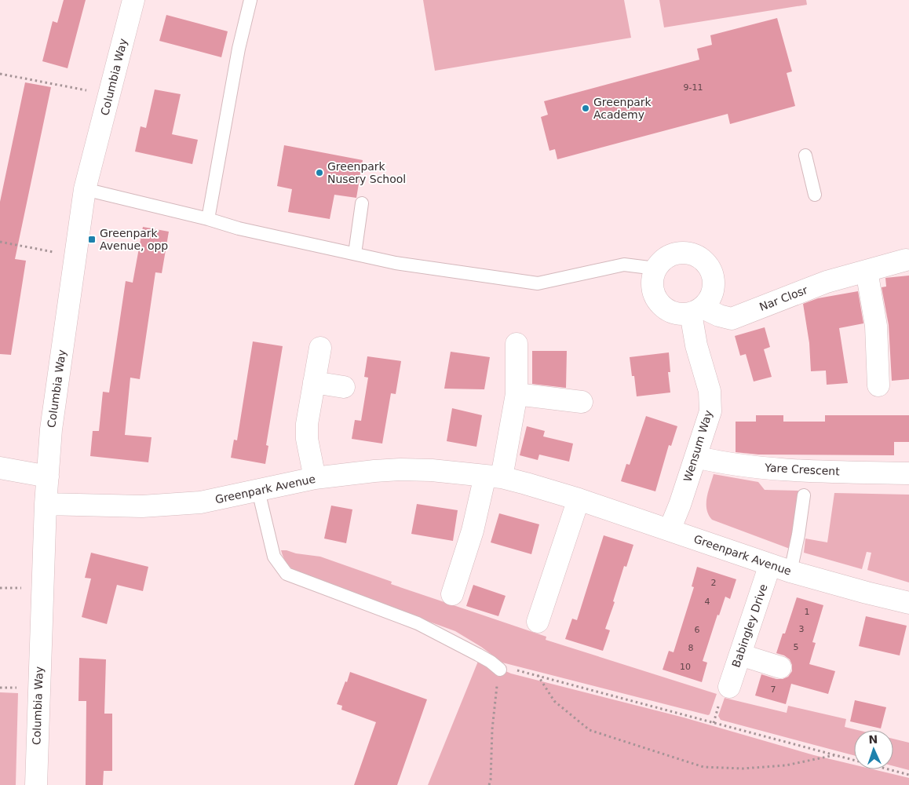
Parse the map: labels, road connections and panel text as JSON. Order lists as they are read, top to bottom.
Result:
{
  "streets": {
    "street": [
      "Columbia Way",
      "Nar Closr",
      "Wensum Way",
      "Yare Crescent",
      "Greenpark Avenue",
      "Babingley Drive"
    ]
  },
  "crossings": [
    ["Columbia Way", "Greenpark Avenue"],
    ["Nar Closr", "Wensum Way"],
    ["Wensum Way", "Yare Crescent"],
    ["Wensum Way", "Greenpark Avenue"],
    ["Greenpark Avenue", "Babingley Drive"]
  ],
  "places": {
    "other": ["Greenpark Academy", "Greenpark Nusery School"],
    "transit": ["Greenpark Avenue, opp"]
  },
  "house_numbers": [
    "9-11",
    "2",
    "4",
    "1",
    "3",
    "6",
    "5",
    "8",
    "10",
    "7"
  ],
  "north": "top"
}
